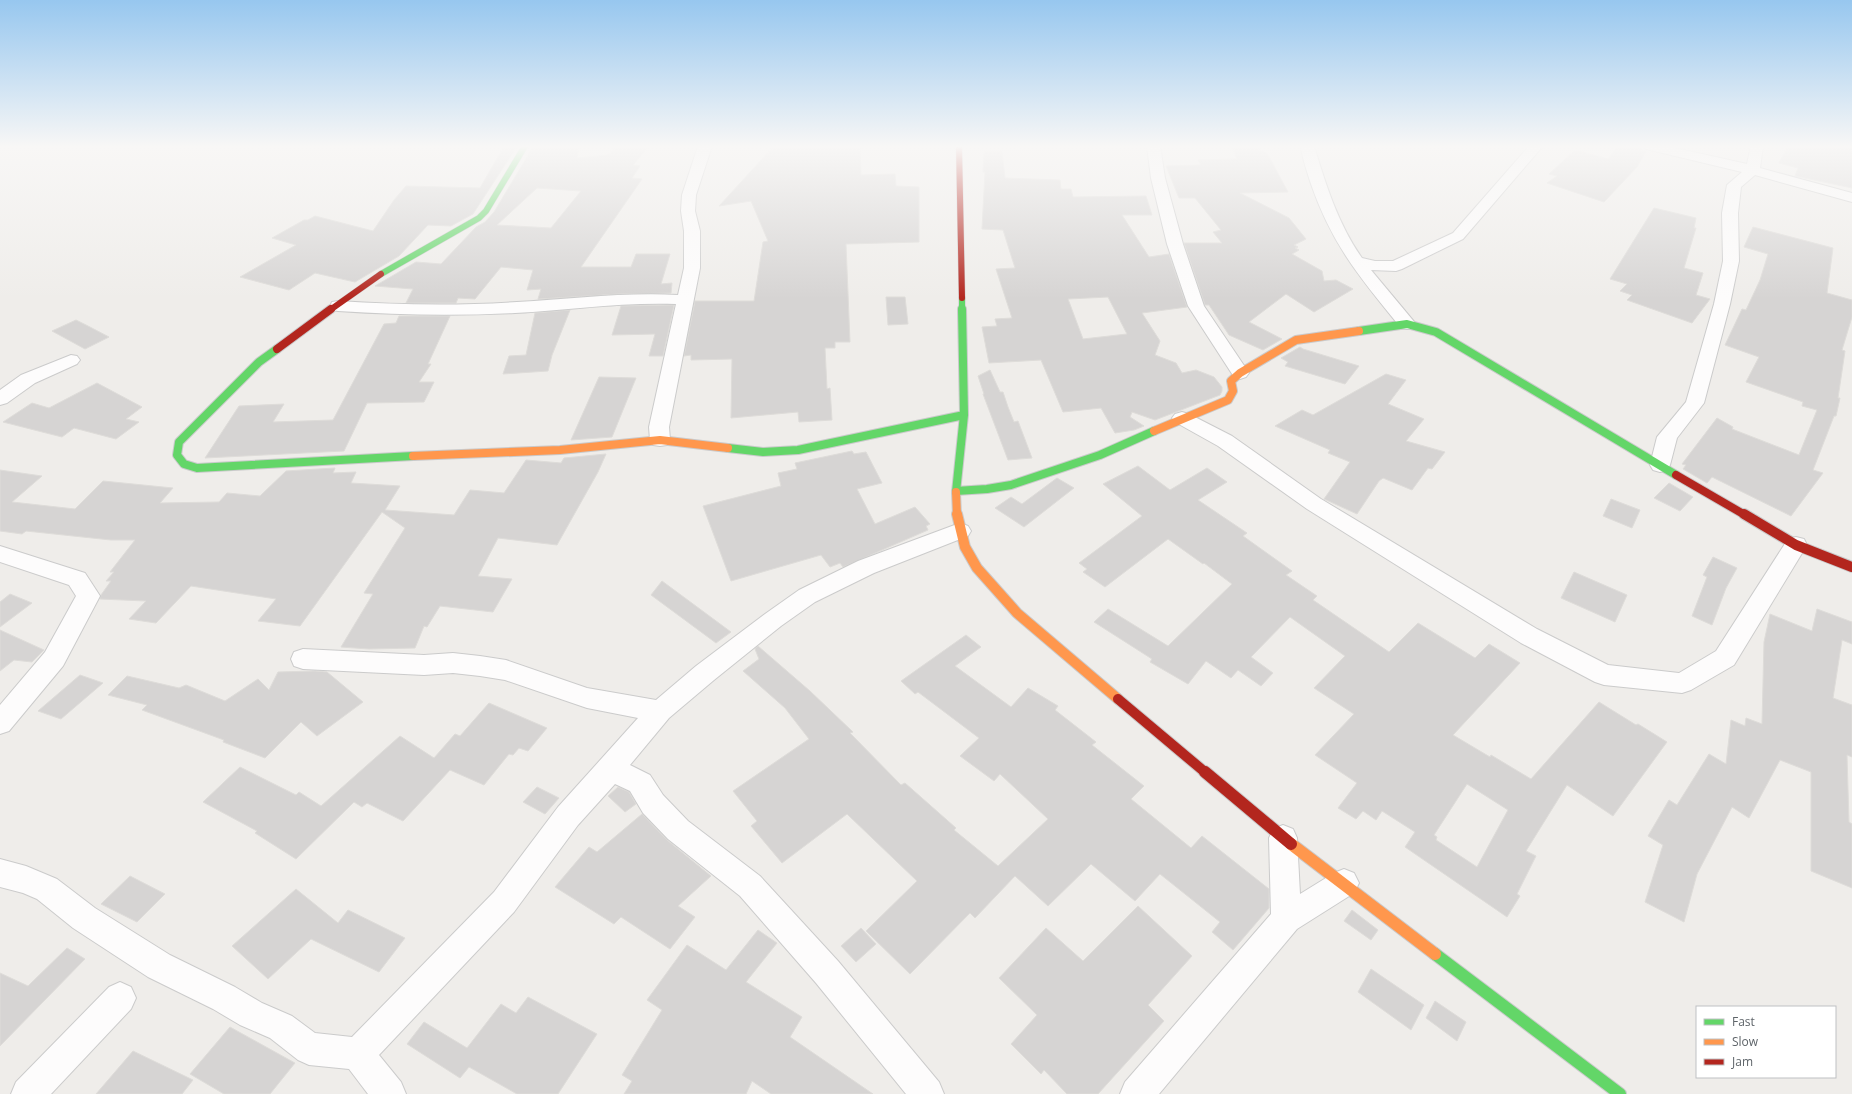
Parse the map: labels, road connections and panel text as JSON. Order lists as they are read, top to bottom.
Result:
{
  "legend": ["Fast", "Slow", "Jam"]
}
